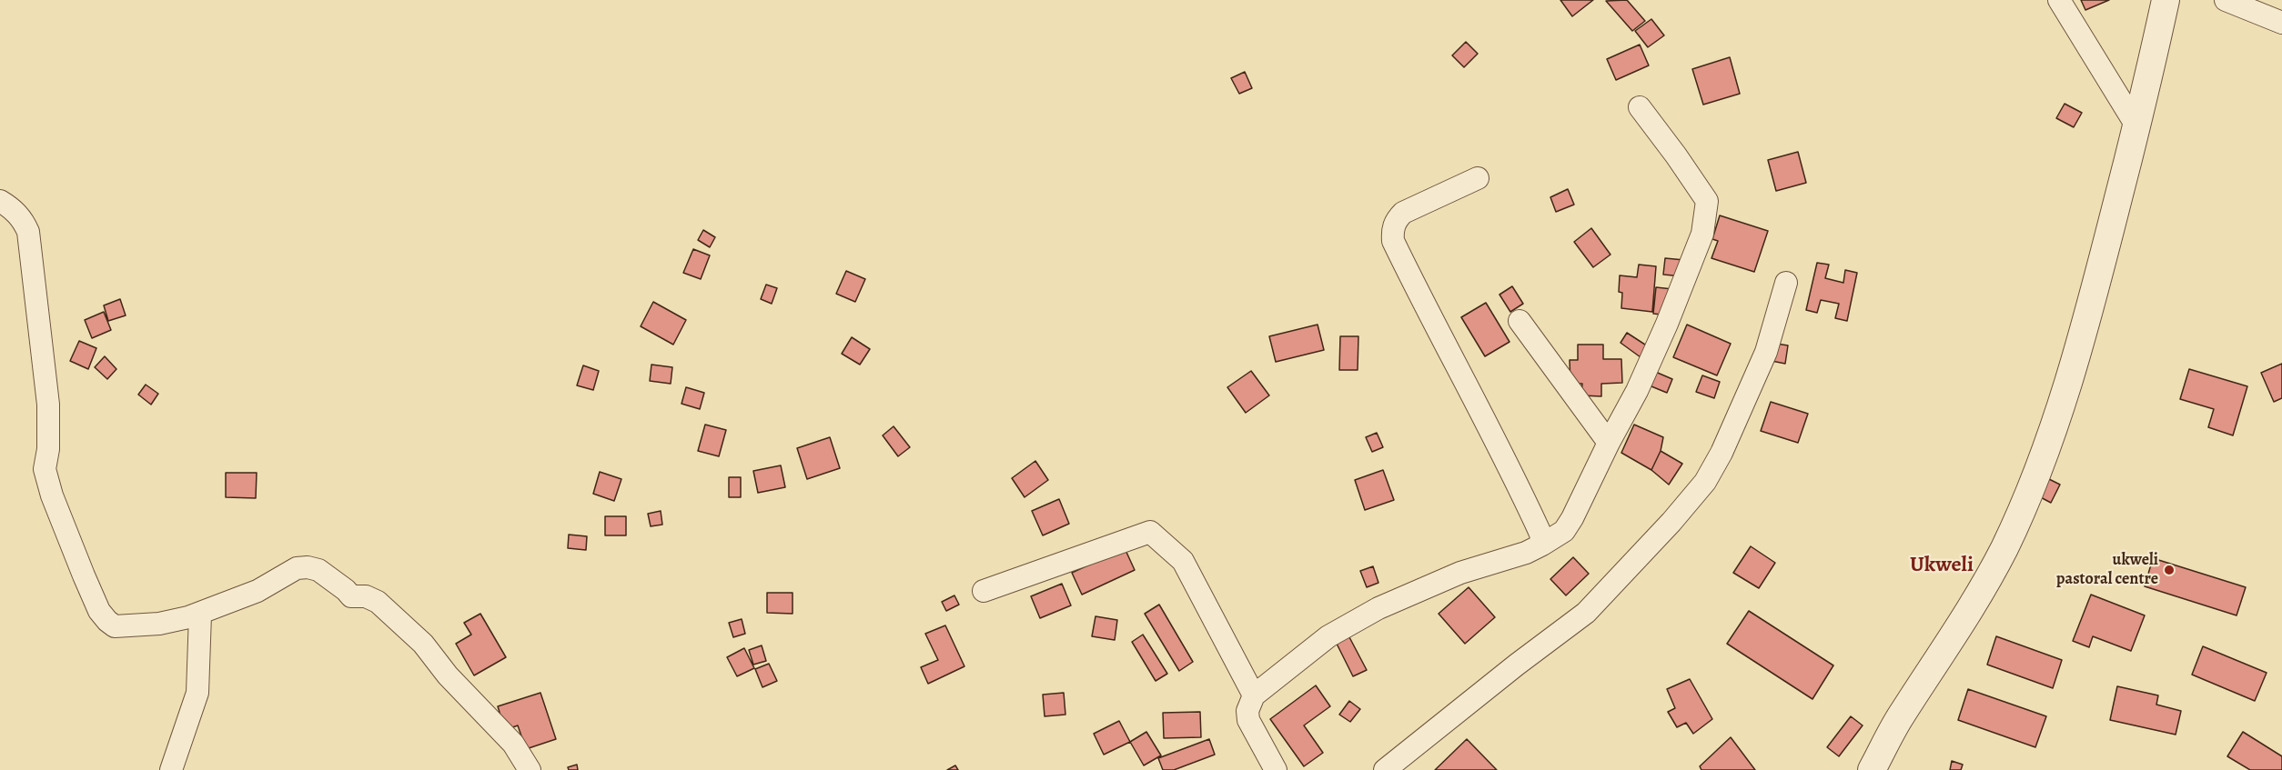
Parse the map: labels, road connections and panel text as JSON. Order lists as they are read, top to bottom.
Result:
{
  "districts": ["Ukweli"],
  "places": ["ukweli pastoral centre"]
}
